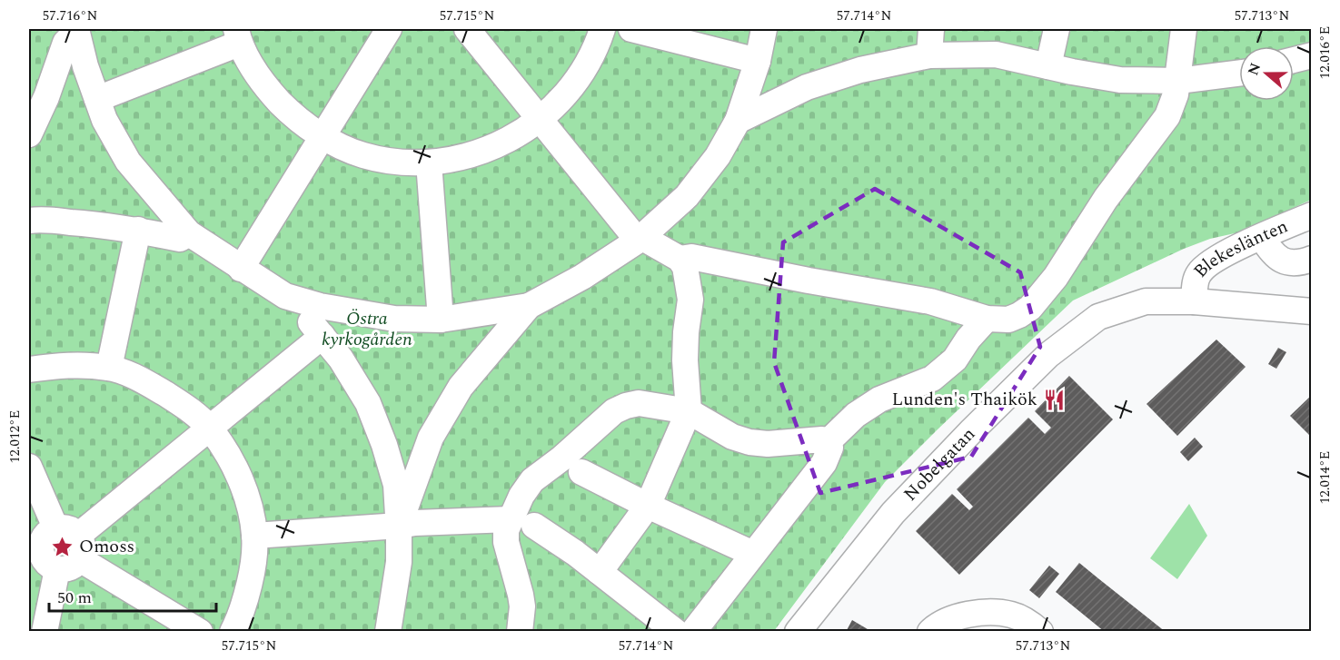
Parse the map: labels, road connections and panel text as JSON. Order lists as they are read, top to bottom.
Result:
{
  "streets": {
    "street": ["Blekeslänten", "Nobelgatan"]
  },
  "crossings": [
    ["Blekeslänten", "Nobelgatan"]
  ],
  "parks": ["Östra kyrkogården"],
  "places": {
    "restaurant": ["Lunden's Thaikök"],
    "place": ["Omoss"]
  },
  "scale_bar": "50 m",
  "north": "left",
  "coordinates": [
    "57.716°N",
    "57.715°N",
    "57.714°N",
    "57.713°N",
    "12.016°E",
    "12.012°E",
    "12.014°E"
  ]
}
